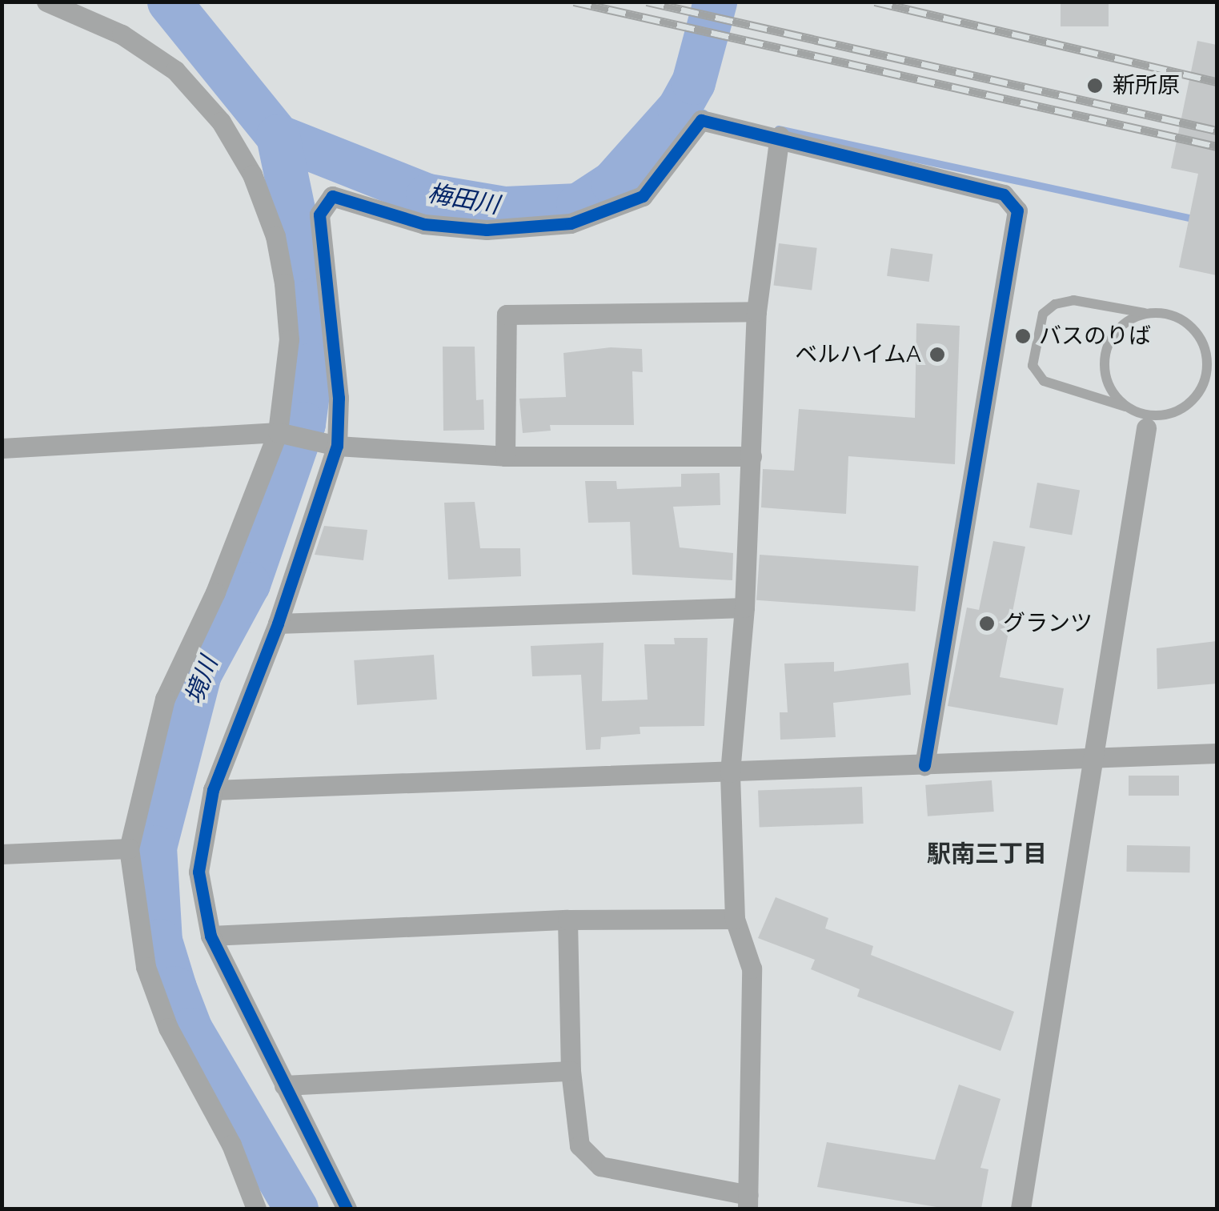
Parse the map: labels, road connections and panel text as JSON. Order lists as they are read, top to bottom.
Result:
{
  "districts": ["駅南三丁目"],
  "water": ["梅田川", "境川"],
  "places": [
    "新所原",
    "バスのりば",
    "ベルハイムA",
    "グランツ"
  ]
}
